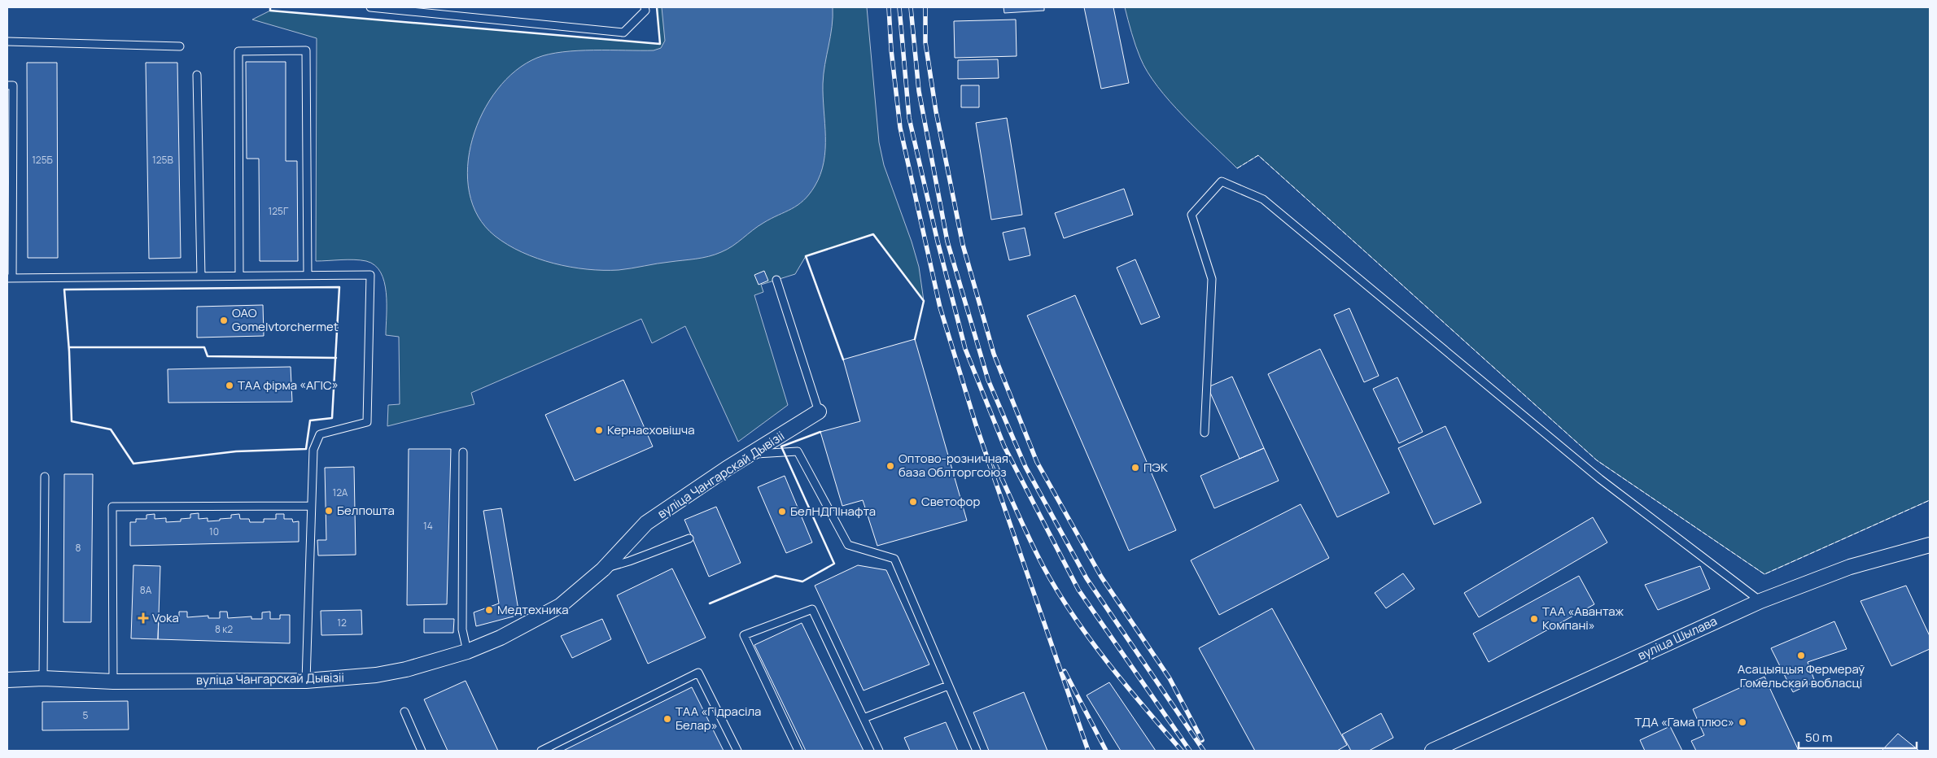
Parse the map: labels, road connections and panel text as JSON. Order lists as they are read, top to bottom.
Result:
{
  "streets": {
    "street": ["вуліца Чангарскай Дывізіі", "вуліца Шылава"]
  },
  "places": {
    "other": [
      "OAO Gomelvtorchermet",
      "ТАА фірма «АГІС»",
      "Кернасховішча",
      "Оптово-розничная база Облторгсоюз",
      "ПЭК",
      "Светофор",
      "Белпошта",
      "БелНДПІнафта",
      "Медтехника",
      "ТАА «Авантаж Компані»",
      "Асацыяцыя Фермераў Гомельскай вобласці",
      "ТАА «Гідрасіла Белар»",
      "ТДА «Гама плюс»"
    ],
    "health": ["Voka"]
  },
  "house_numbers": [
    "125Б",
    "125В",
    "125Г",
    "12А",
    "14",
    "10",
    "8",
    "8А",
    "12",
    "8 к2",
    "5"
  ],
  "scale_bar": "50 m"
}
